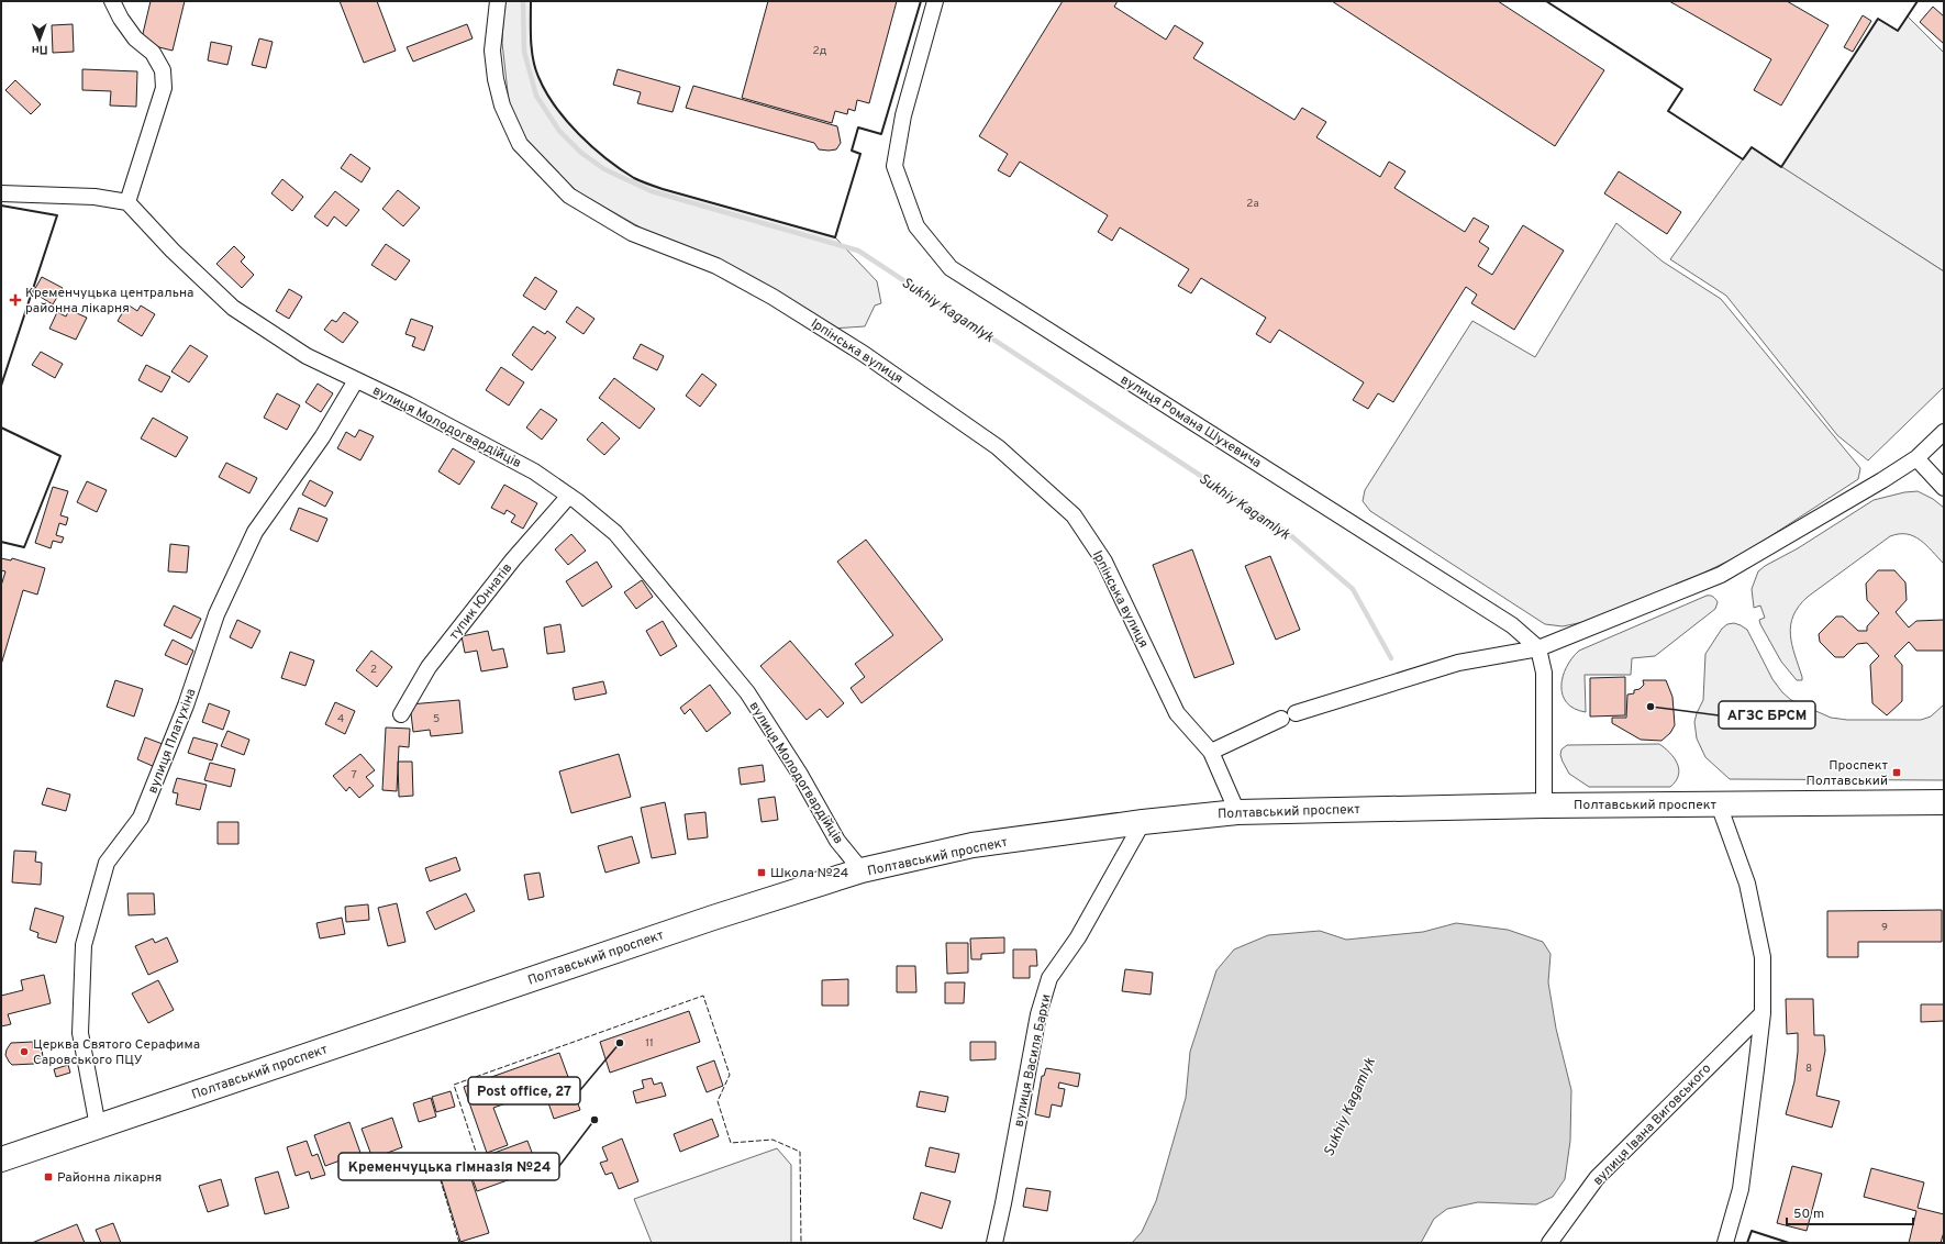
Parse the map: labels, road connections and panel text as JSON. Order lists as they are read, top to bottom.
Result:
{
  "streets": {
    "highway": ["Полтавський проспект"],
    "street": [
      "Ірпінська вулиця",
      "вулиця Романа Шухевича",
      "вулиця Молодогвардійців",
      "тупик Юннатів",
      "вулиця Платухіна",
      "вулиця Василя Бархи",
      "вулиця Івана Виговського"
    ]
  },
  "crossings": [
    ["Ірпінська вулиця", "Полтавський проспект"],
    ["вулиця Молодогвардійців", "тупик Юннатів"],
    ["вулиця Молодогвардійців", "вулиця Платухіна"],
    ["вулиця Молодогвардійців", "Полтавський проспект"],
    ["вулиця Платухіна", "Полтавський проспект"],
    ["Полтавський проспект", "вулиця Василя Бархи"]
  ],
  "water": ["Sukhiy Kagamlyk"],
  "places": {
    "health": ["Кременчуцька центральна районна лікарня"],
    "other": [
      "АГЗС БРСМ",
      "Post office, 27",
      "Церква Святого Серафима Саровського ПЦУ",
      "Кременчуцька гімназія №24"
    ],
    "transit": ["Проспект Полтавський", "Школа №24", "Районна лікарня"]
  },
  "house_numbers": [
    "2д",
    "2а",
    "2",
    "4",
    "5",
    "7",
    "9",
    "11",
    "8"
  ],
  "scale_bar": "50 m",
  "north": "bottom"
}
